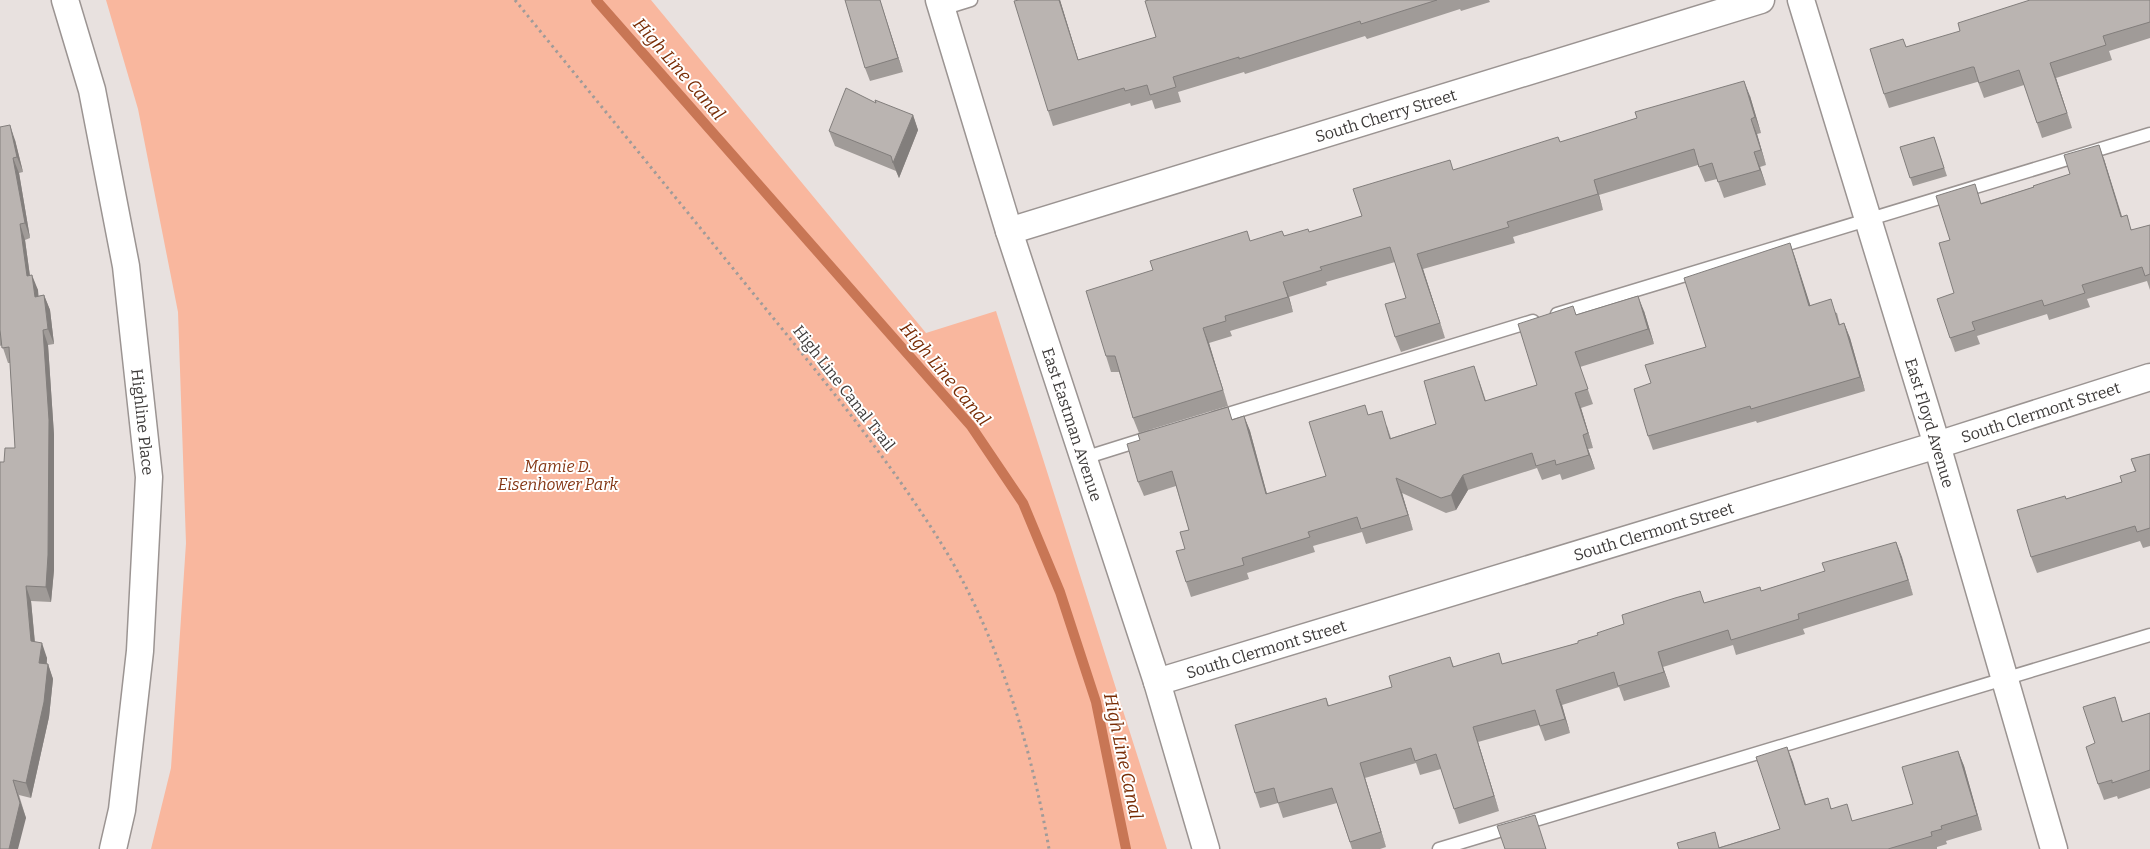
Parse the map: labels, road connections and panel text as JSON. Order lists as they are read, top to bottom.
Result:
{
  "streets": {
    "street": [
      "South Cherry Street",
      "South Clermont Street",
      "Highline Place",
      "East Floyd Avenue",
      "East Eastman Avenue"
    ],
    "path": ["High Line Canal Trail"]
  },
  "crossings": [
    ["South Cherry Street", "East Eastman Avenue"],
    ["South Clermont Street", "East Floyd Avenue"],
    ["South Clermont Street", "East Eastman Avenue"]
  ],
  "water": ["High Line Canal"],
  "parks": ["Mamie D. Eisenhower Park"]
}
